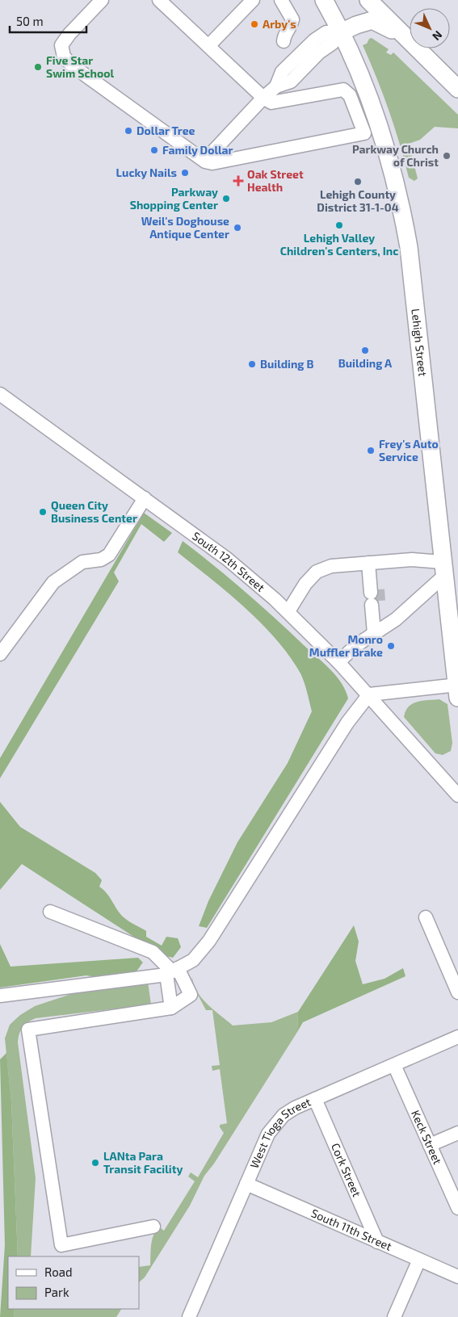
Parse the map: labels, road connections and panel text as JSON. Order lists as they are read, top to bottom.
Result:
{
  "streets": {
    "main road": ["Lehigh Street"],
    "street": [
      "South 12th Street",
      "West Tioga Street",
      "Keck Street",
      "Cork Street",
      "South 11th Street"
    ]
  },
  "crossings": [
    ["West Tioga Street", "Keck Street"],
    ["West Tioga Street", "Cork Street"],
    ["West Tioga Street", "South 11th Street"],
    ["Cork Street", "South 11th Street"]
  ],
  "places": {
    "other": [
      "Arby's",
      "Five Star Swim School",
      "Dollar Tree",
      "Family Dollar",
      "Parkway Church of Christ",
      "Lucky Nails",
      "Lehigh County District 31-1-04",
      "Parkway Shopping Center",
      "Lehigh Valley Children's Centers, Inc",
      "Weil's Doghouse Antique Center",
      "Building A",
      "Building B",
      "Frey's Auto Service",
      "Queen City Business Center",
      "Monro Muffler Brake",
      "LANta Para Transit Facility"
    ],
    "health": ["Oak Street Health"]
  },
  "legend": ["Road", "Park"],
  "scale_bar": "50 m",
  "north": "bottom right"
}
